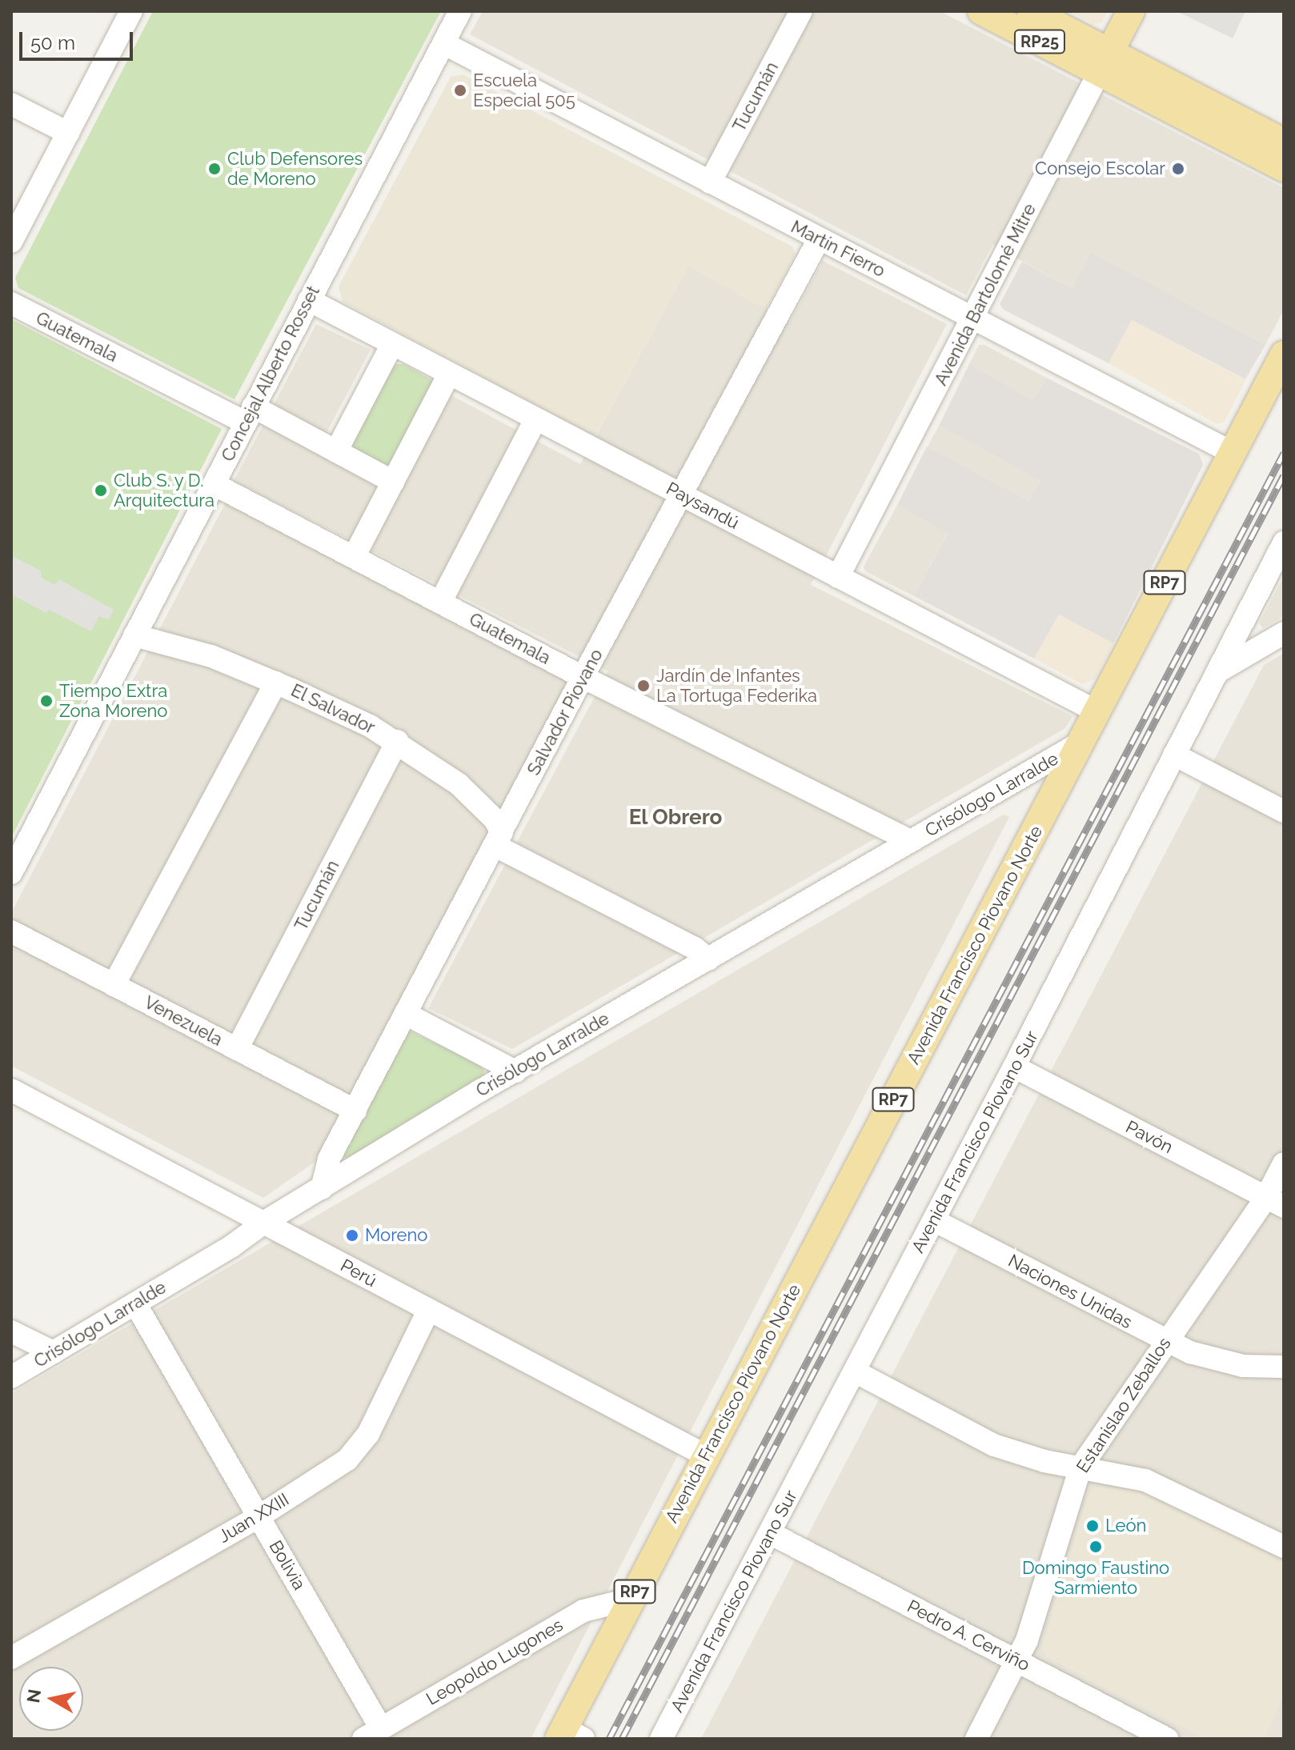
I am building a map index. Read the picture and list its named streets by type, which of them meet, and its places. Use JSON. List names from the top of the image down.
{
  "streets": {
    "main road": [
      "RP25",
      "Avenida Bartolomé Mitre",
      "RP7",
      "Avenida Francisco Piovano Norte"
    ],
    "street": [
      "Tucumán",
      "Martín Fierro",
      "Guatemala",
      "Concejal Alberto Rosset",
      "Paysandú",
      "El Salvador",
      "Salvador Piovano",
      "Crisólogo Larralde",
      "Venezuela",
      "Pavón",
      "Avenida Francisco Piovano Sur",
      "Perú",
      "Naciones Unidas",
      "Estanislao Zeballos",
      "Juan XXIII",
      "Bolivia",
      "Pedro A. Cerviño",
      "Leopoldo Lugones"
    ]
  },
  "crossings": [
    ["RP25", "Avenida Bartolomé Mitre"],
    ["Tucumán", "Martín Fierro"],
    ["Tucumán", "El Salvador"],
    ["Tucumán", "Venezuela"],
    ["Martín Fierro", "Avenida Bartolomé Mitre"],
    ["Martín Fierro", "Concejal Alberto Rosset"],
    ["Martín Fierro", "Salvador Piovano"],
    ["Martín Fierro", "Avenida Francisco Piovano Norte"],
    ["Avenida Bartolomé Mitre", "Paysandú"],
    ["Guatemala", "Concejal Alberto Rosset"],
    ["Guatemala", "Salvador Piovano"],
    ["Guatemala", "Crisólogo Larralde"],
    ["Concejal Alberto Rosset", "Paysandú"],
    ["Concejal Alberto Rosset", "El Salvador"],
    ["Paysandú", "Salvador Piovano"],
    ["Paysandú", "Avenida Francisco Piovano Norte"],
    ["El Salvador", "Salvador Piovano"],
    ["El Salvador", "Crisólogo Larralde"],
    ["Salvador Piovano", "Crisólogo Larralde"],
    ["Salvador Piovano", "Venezuela"],
    ["Crisólogo Larralde", "Avenida Francisco Piovano Norte"],
    ["Crisólogo Larralde", "Perú"],
    ["Crisólogo Larralde", "Bolivia"],
    ["Avenida Francisco Piovano Norte", "Perú"],
    ["Avenida Francisco Piovano Norte", "Leopoldo Lugones"],
    ["Pavón", "Avenida Francisco Piovano Sur"],
    ["Pavón", "Estanislao Zeballos"],
    ["Avenida Francisco Piovano Sur", "Naciones Unidas"],
    ["Avenida Francisco Piovano Sur", "Pedro A. Cerviño"],
    ["Perú", "Juan XXIII"],
    ["Naciones Unidas", "Estanislao Zeballos"],
    ["Estanislao Zeballos", "Pedro A. Cerviño"],
    ["Juan XXIII", "Bolivia"],
    ["Bolivia", "Leopoldo Lugones"]
  ],
  "districts": ["El Obrero"],
  "places": [
    "Escuela Especial 505",
    "Club Defensores de Moreno",
    "Consejo Escolar",
    "Club S. y D. Arquitectura",
    "Jardín de Infantes La Tortuga Federika",
    "Tiempo Extra Zona Moreno",
    "Moreno",
    "León",
    "Domingo Faustino Sarmiento"
  ],
  "scale_bar": "50 m",
  "north": "left"
}
